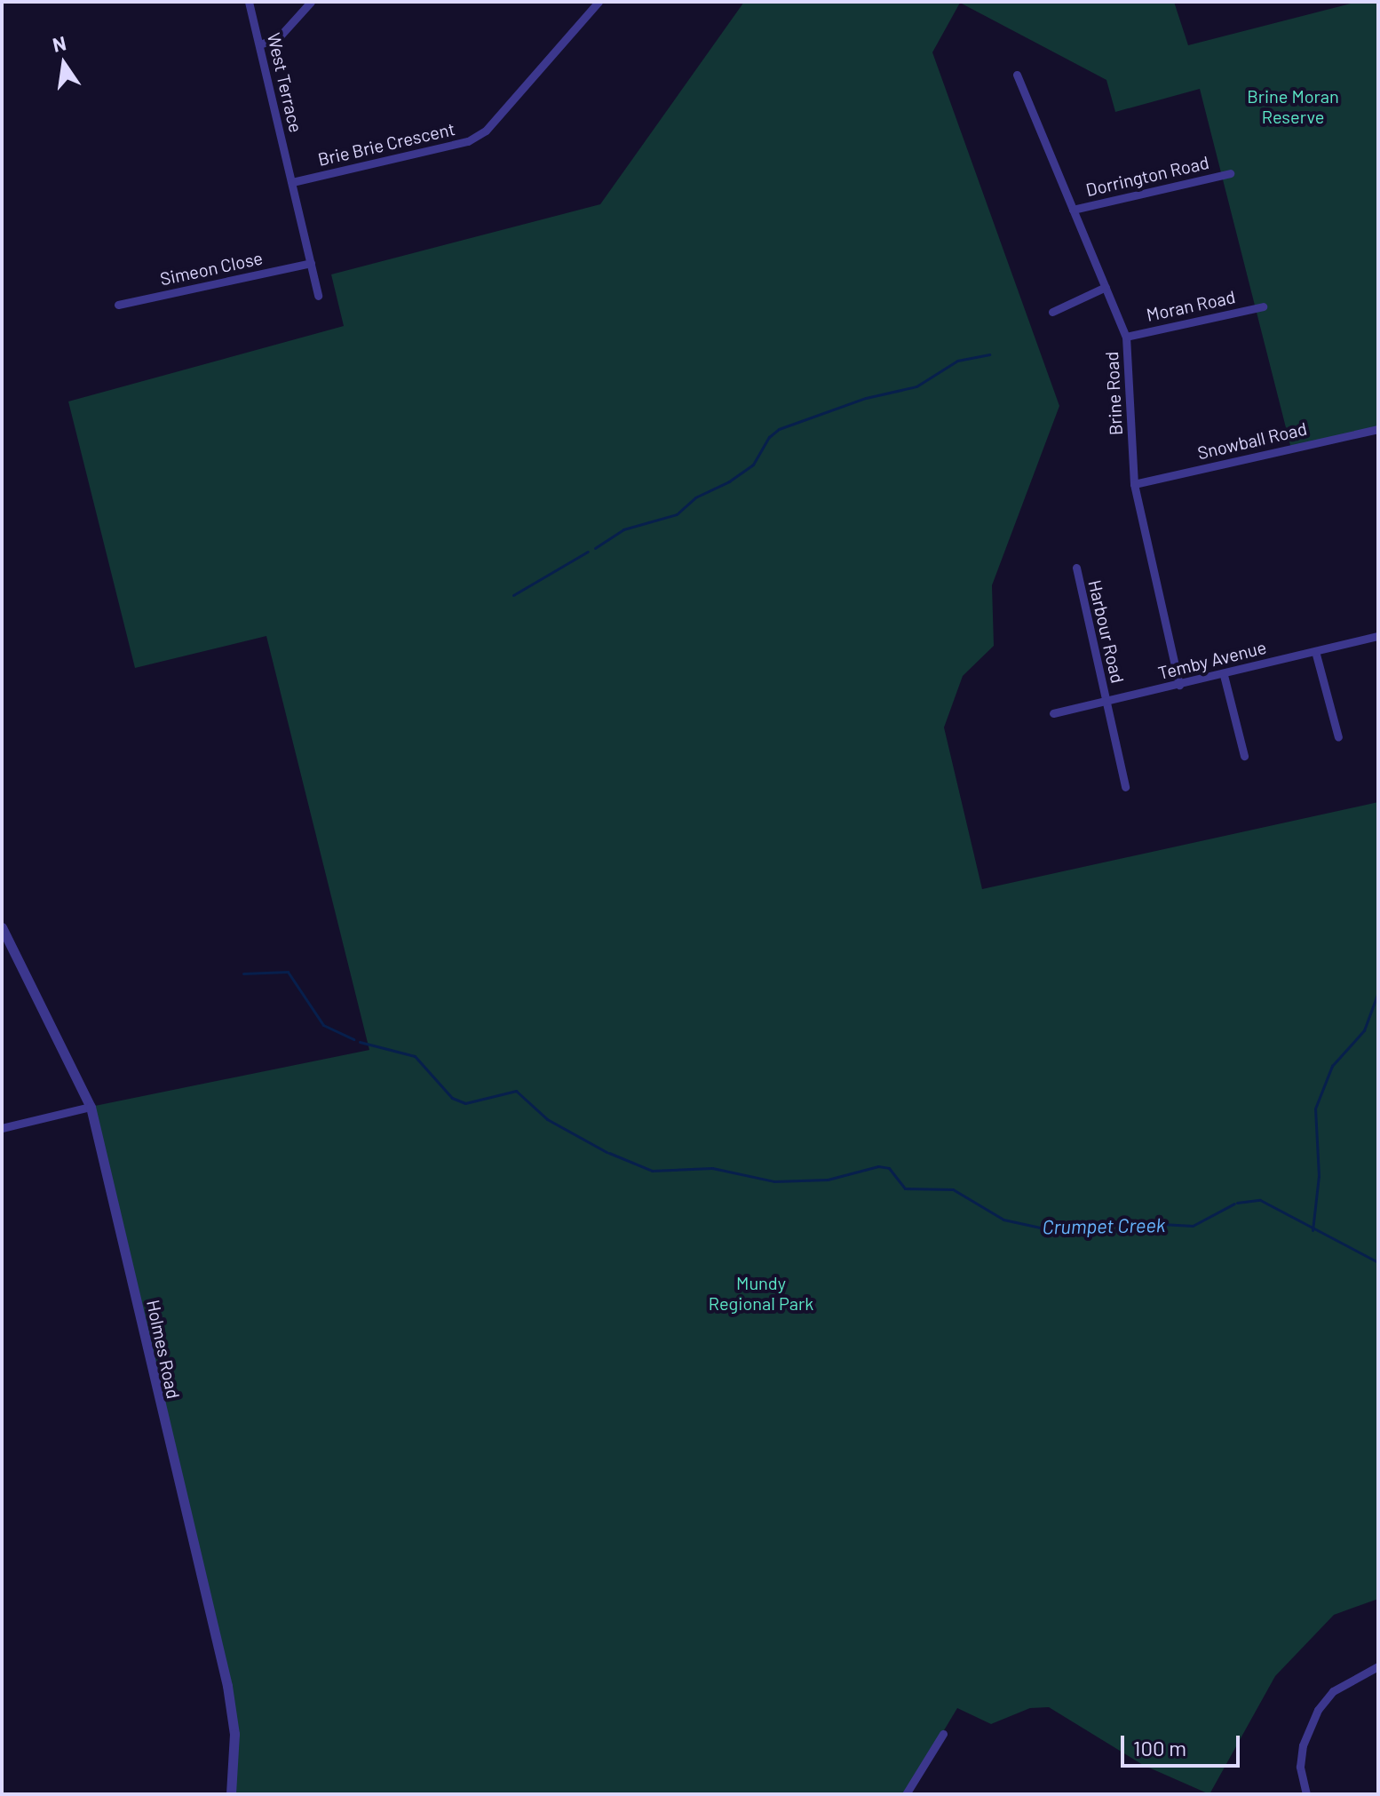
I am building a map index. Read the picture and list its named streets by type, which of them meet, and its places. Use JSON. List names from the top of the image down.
{
  "streets": {
    "street": [
      "West Terrace",
      "Brie Brie Crescent",
      "Dorrington Road",
      "Simeon Close",
      "Moran Road",
      "Brine Road",
      "Snowball Road",
      "Harbour Road",
      "Temby Avenue",
      "Holmes Road"
    ]
  },
  "crossings": [
    ["West Terrace", "Brie Brie Crescent"],
    ["West Terrace", "Simeon Close"],
    ["Dorrington Road", "Brine Road"],
    ["Moran Road", "Brine Road"],
    ["Brine Road", "Snowball Road"],
    ["Brine Road", "Temby Avenue"],
    ["Harbour Road", "Temby Avenue"]
  ],
  "water": ["Crumpet Creek"],
  "parks": ["Brine Moran Reserve", "Mundy Regional Park"],
  "scale_bar": "100 m",
  "north": "top"
}
